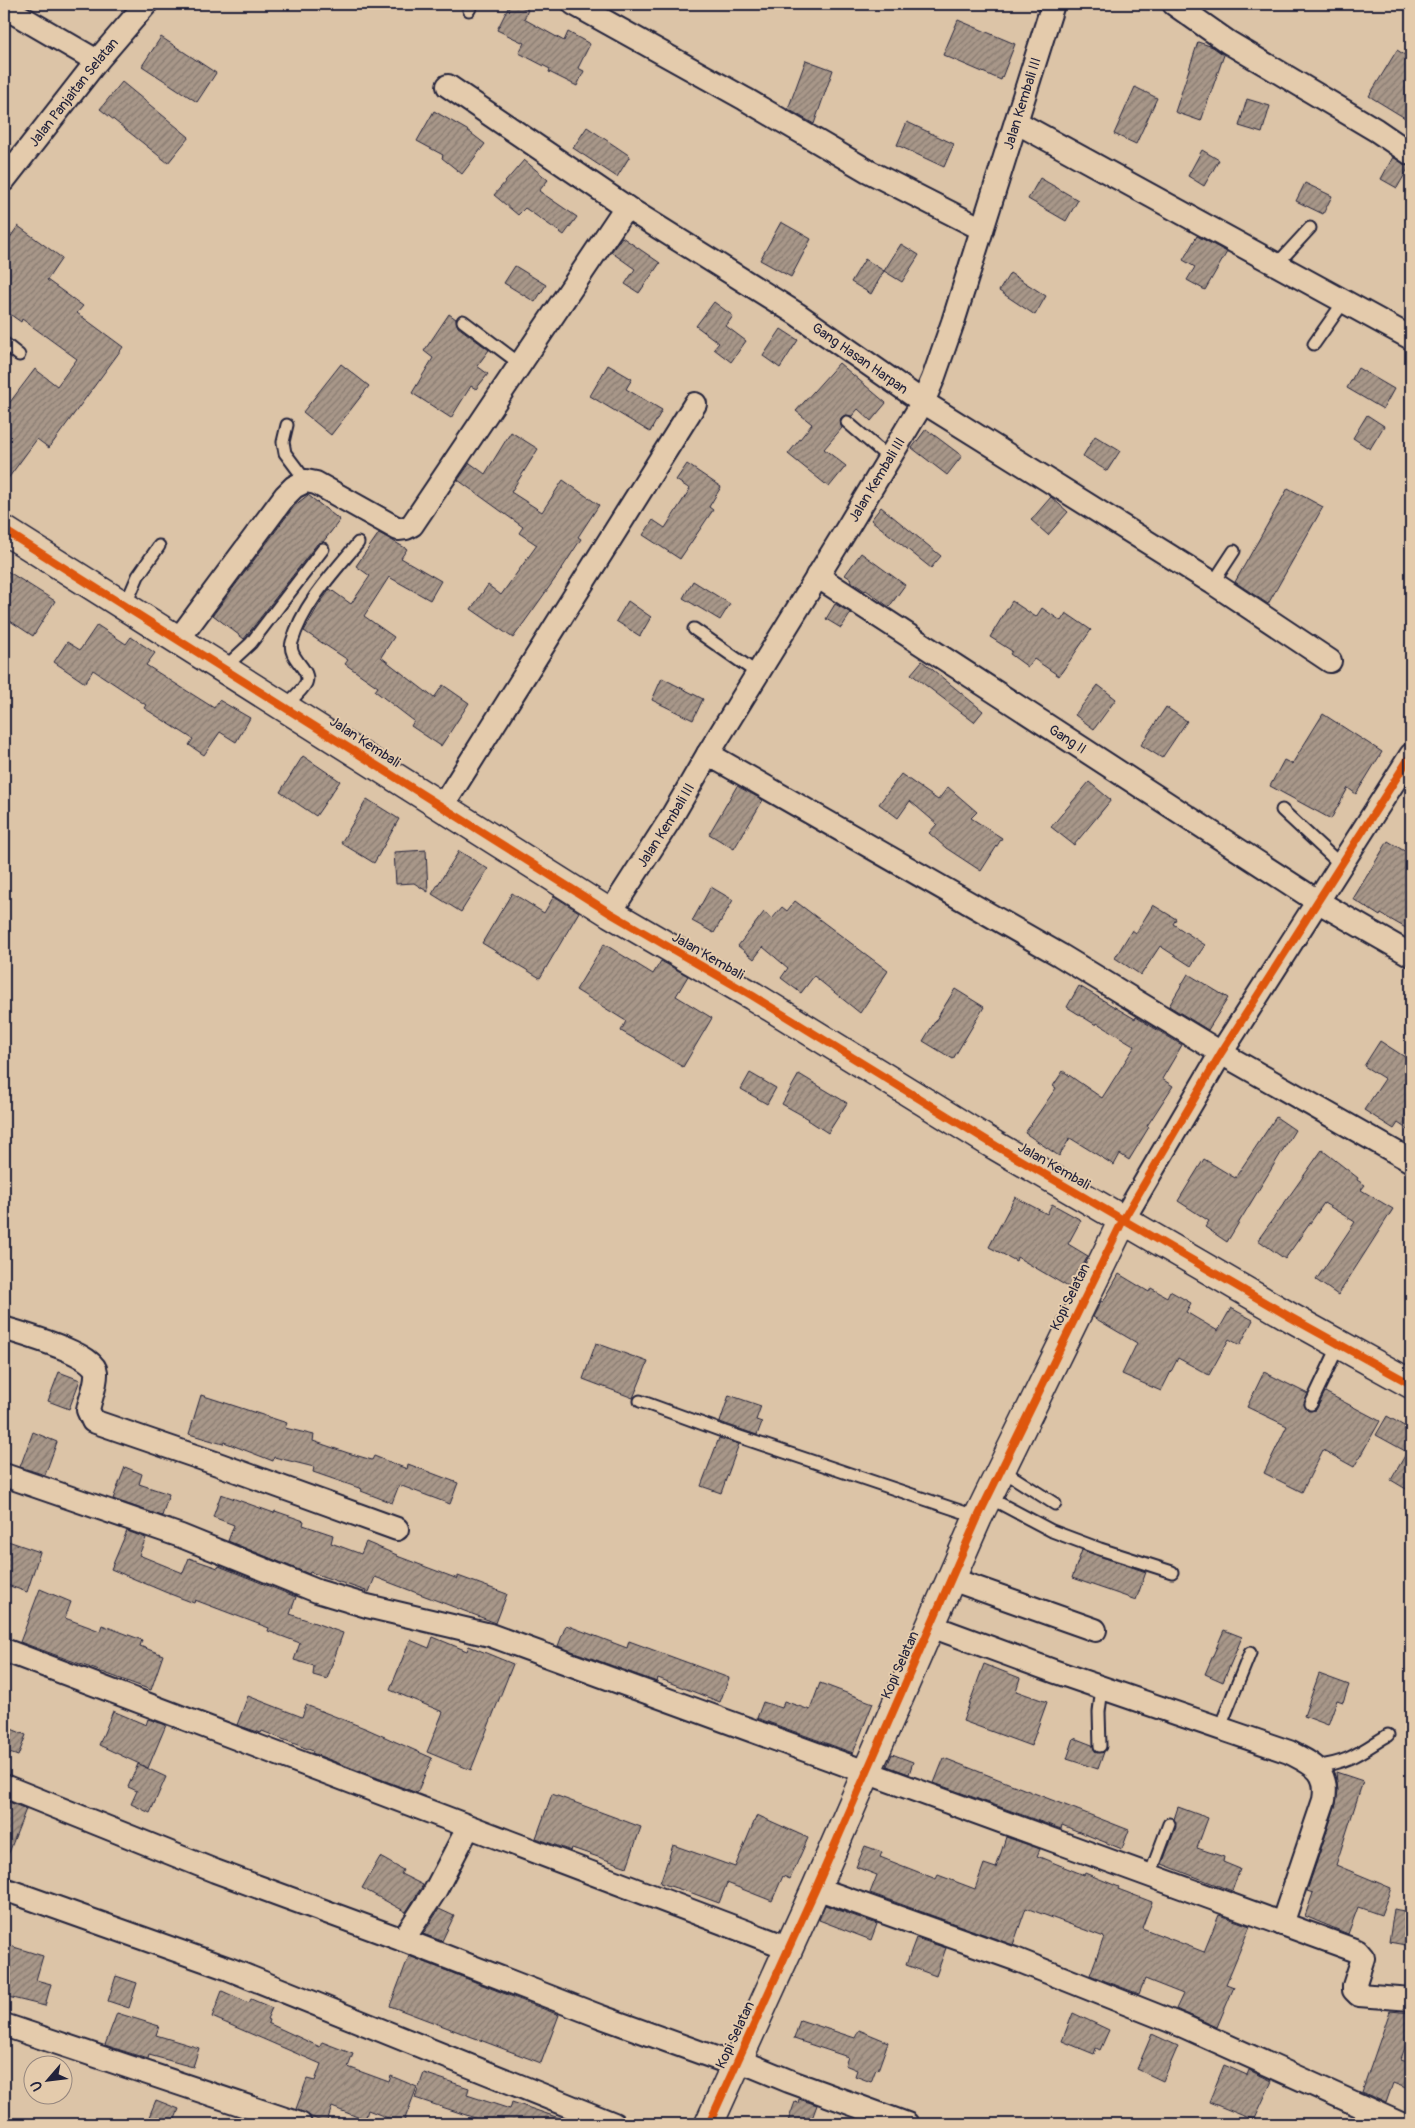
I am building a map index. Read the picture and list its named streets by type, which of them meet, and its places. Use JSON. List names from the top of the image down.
{
  "streets": {
    "street": [
      "Jalan Panjaitan Selatan",
      "Jalan Kembali III",
      "Gang Hasan Harpan",
      "Gang II",
      "Jalan Kembali",
      "Kopi Selatan"
    ]
  },
  "crossings": [
    ["Jalan Kembali III", "Gang Hasan Harpan"],
    ["Jalan Kembali III", "Gang II"],
    ["Jalan Kembali III", "Jalan Kembali"],
    ["Jalan Kembali", "Kopi Selatan"]
  ],
  "north": "bottom left"
}
